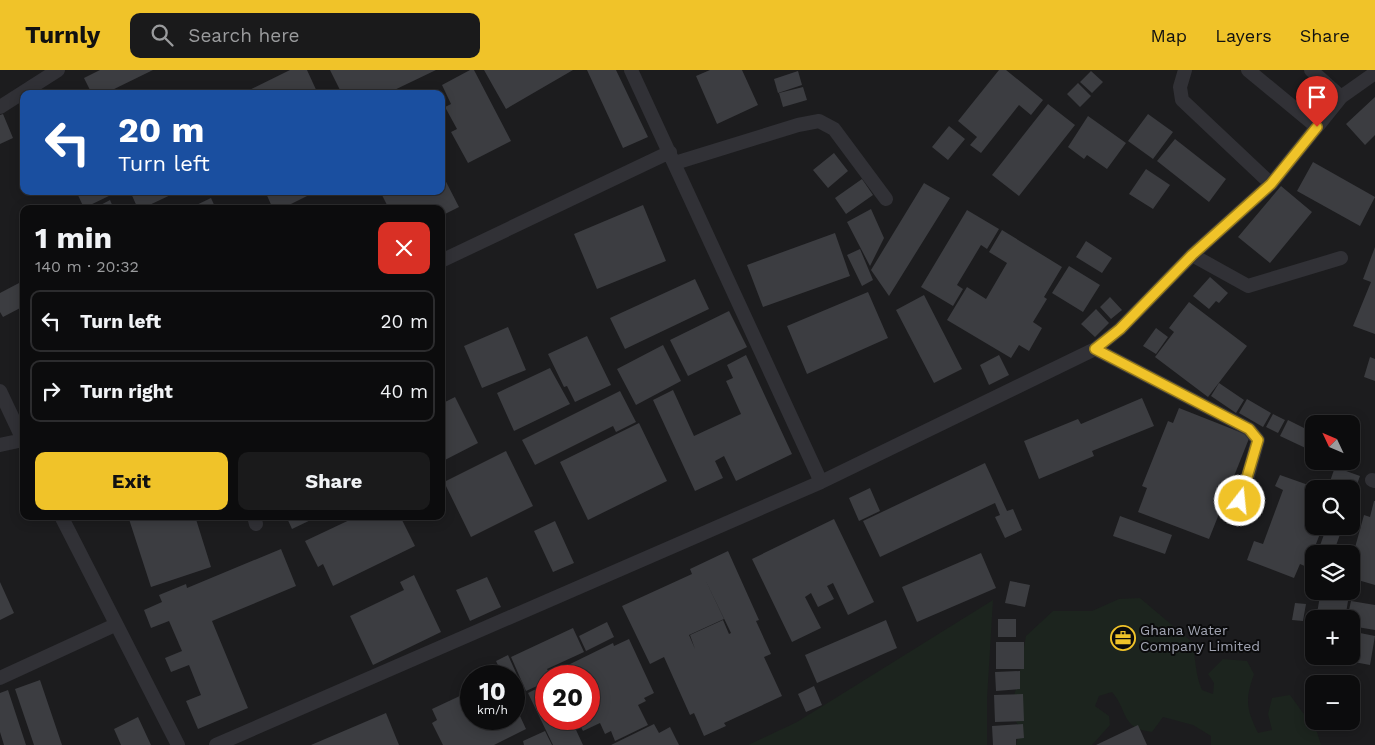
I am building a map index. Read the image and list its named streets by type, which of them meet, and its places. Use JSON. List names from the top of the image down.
{
  "places": {
    "office": ["Ghana Water Company Limited"]
  },
  "north": "top left",
  "page": {
    "header": "Turnly",
    "search": "Search here",
    "nav": ["Map", "Layers", "Share"],
    "turn": ["20 m", "Turn left"],
    "heading": ["1 min", "140 m · 20:32"],
    "list": [
      {
        "name": "Turn left",
        "value": "20 m"
      },
      {
        "name": "Turn right",
        "value": "40 m"
      }
    ],
    "map_buttons": ["+", "−"],
    "buttons": ["Exit", "Share"],
    "speed": "10 km/h",
    "limit": "20"
  }
}
